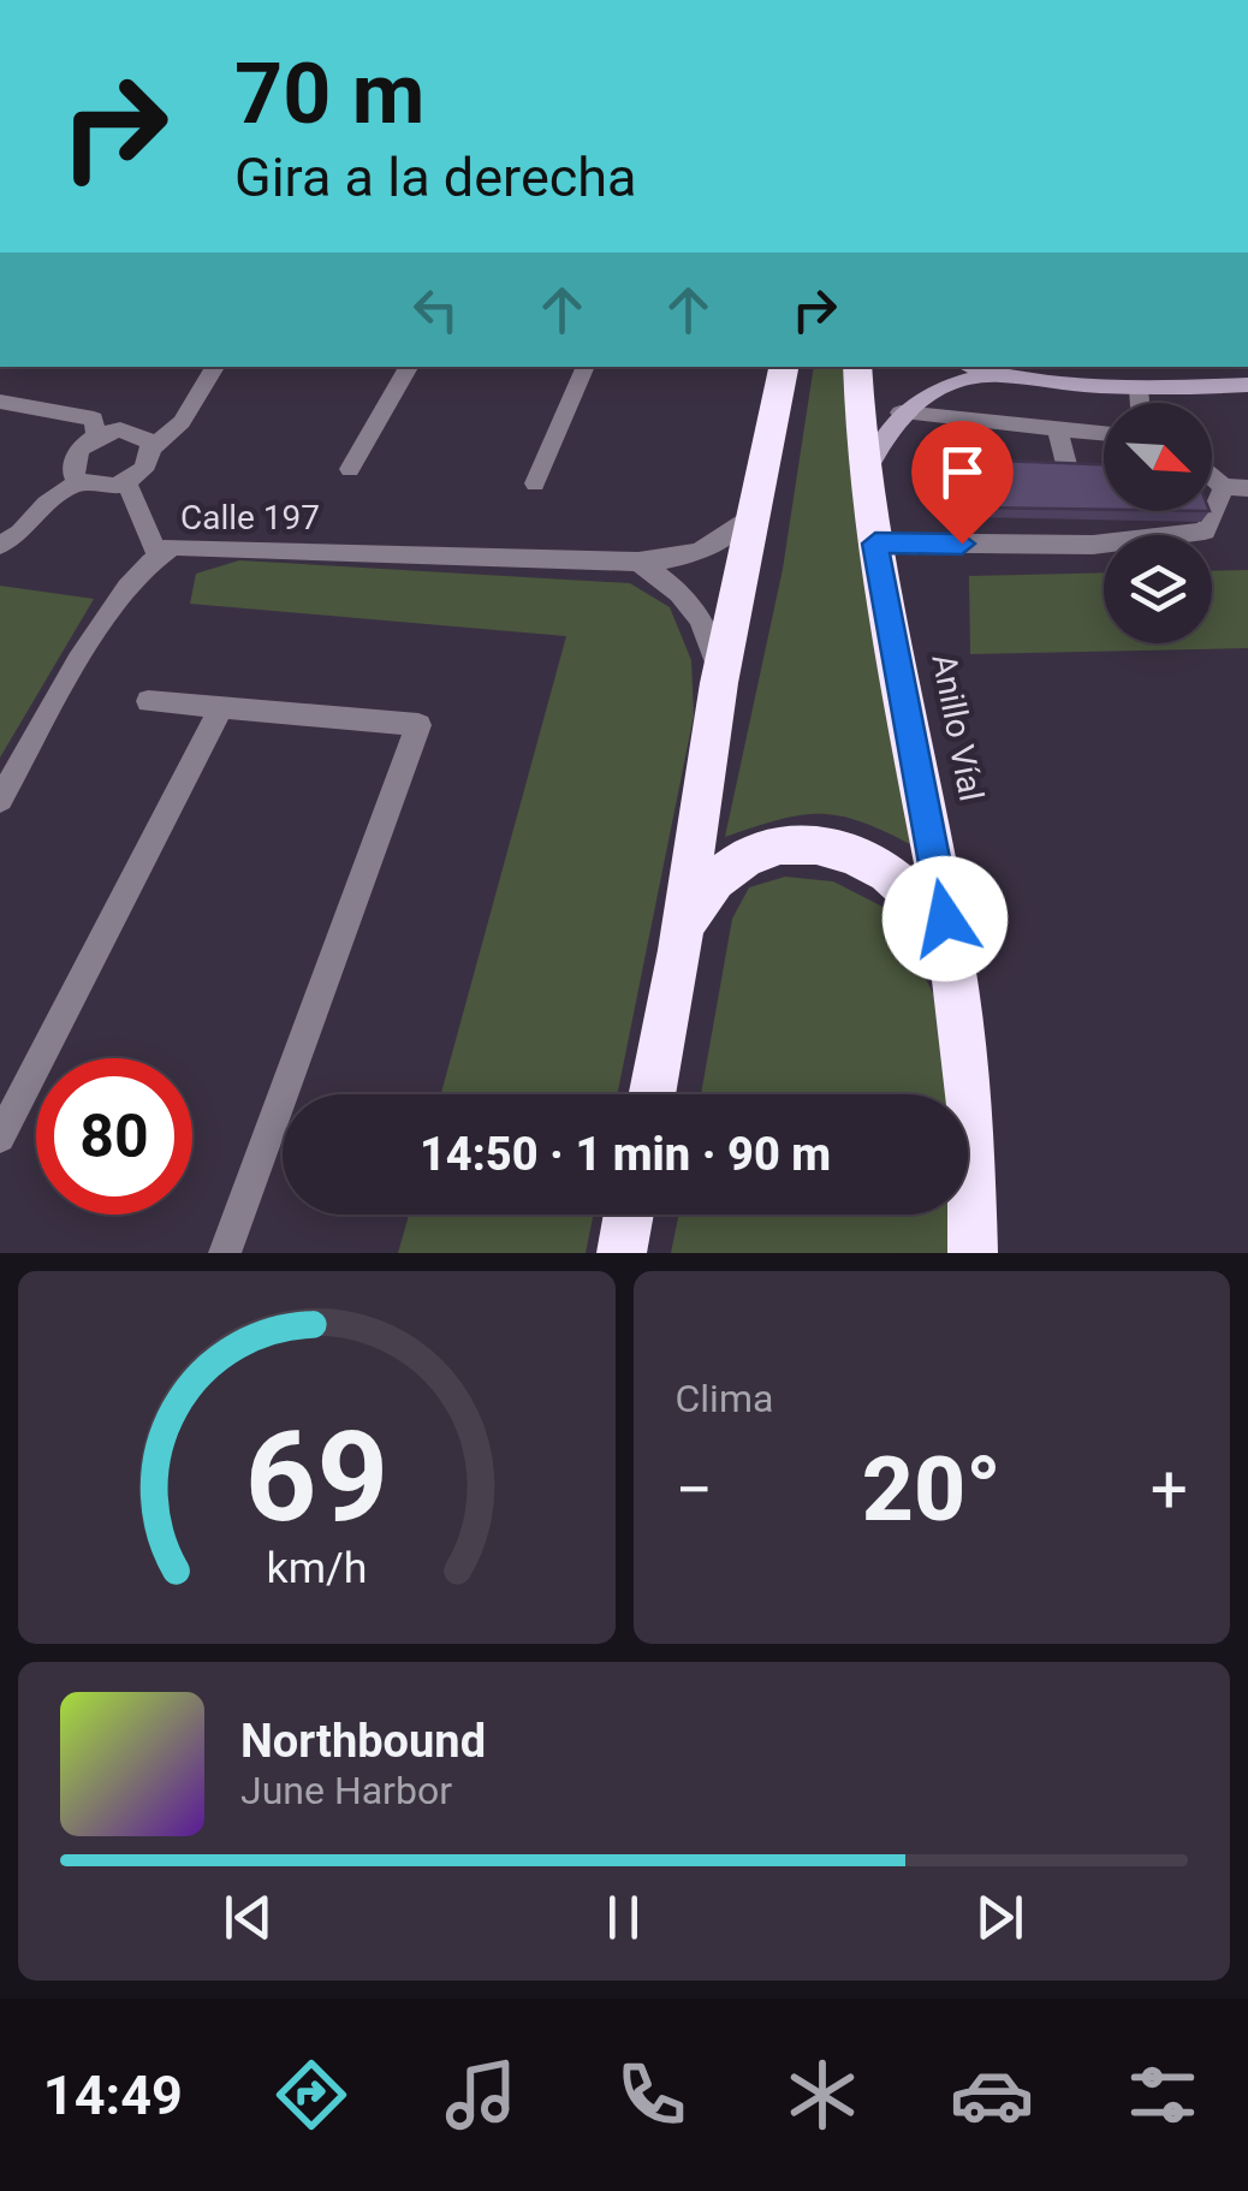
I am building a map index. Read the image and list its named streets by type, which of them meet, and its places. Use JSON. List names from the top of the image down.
{
  "streets": {
    "highway": ["Anillo Víal"],
    "street": ["Calle 197"]
  },
  "north": "bottom right",
  "page": {
    "turn": ["70 m", "Gira a la derecha"],
    "limit": "80",
    "trip": "14:50 · 1 min · 90 m",
    "tile": "Clima",
    "heat": ["−", "20°", "+"],
    "song": ["Northbound", "June Harbor"],
    "tabs": "14:49",
    "gauge": ["69", "km/h"]
  }
}
